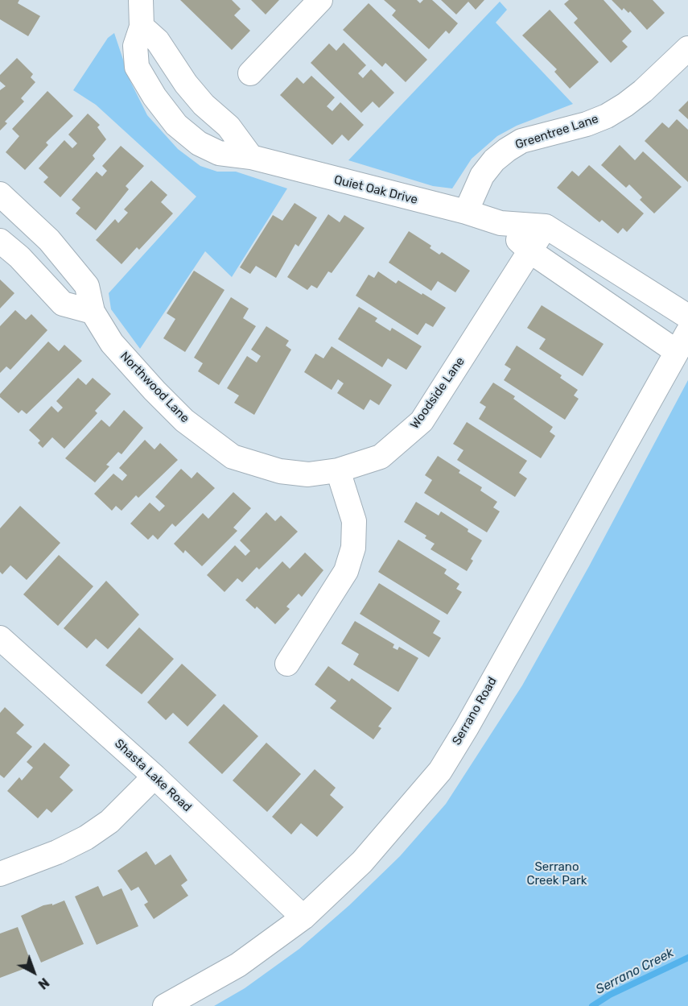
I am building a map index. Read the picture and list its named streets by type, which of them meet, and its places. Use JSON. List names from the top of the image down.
{
  "streets": {
    "street": [
      "Greentree Lane",
      "Quiet Oak Drive",
      "Northwood Lane",
      "Woodside Lane",
      "Serrano Road",
      "Shasta Lake Road"
    ]
  },
  "crossings": [
    ["Greentree Lane", "Quiet Oak Drive"],
    ["Quiet Oak Drive", "Woodside Lane"],
    ["Quiet Oak Drive", "Serrano Road"],
    ["Northwood Lane", "Woodside Lane"],
    ["Serrano Road", "Shasta Lake Road"]
  ],
  "water": ["Serrano Creek"],
  "parks": ["Serrano Creek Park"],
  "north": "bottom right"
}
